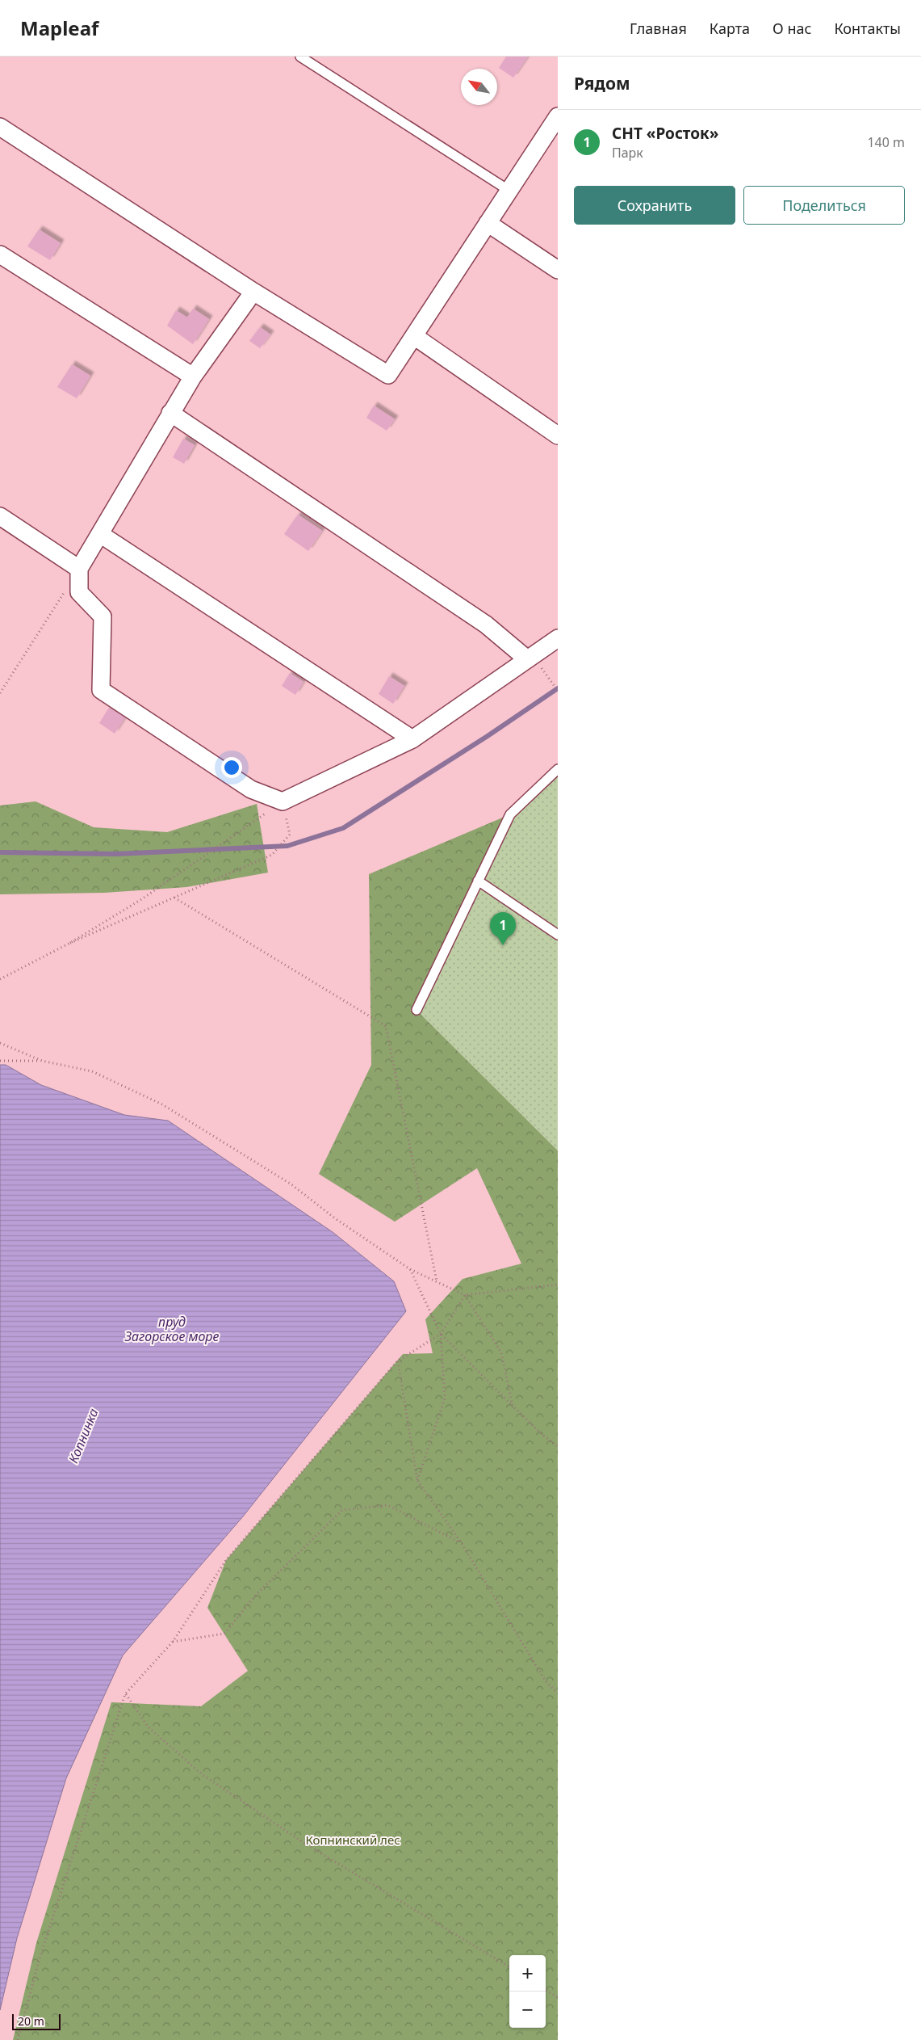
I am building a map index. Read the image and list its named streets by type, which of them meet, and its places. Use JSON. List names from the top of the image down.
{
  "water": ["пруд Загорское море", "Копнинка"],
  "parks": ["Копнинский лес"],
  "scale_bar": "20 m",
  "north": "top left",
  "page": {
    "header": "Mapleaf",
    "nav": [
      "Главная",
      "Карта",
      "О нас",
      "Контакты"
    ],
    "heading": "Рядом",
    "list": [
      {
        "mark": "1",
        "name": "СНТ «Росток»",
        "note": "Парк",
        "value": "140 m"
      }
    ],
    "buttons": ["Сохранить", "Поделиться"],
    "pins": "1",
    "map_buttons": ["+", "−"],
    "scale": "20 m"
  }
}
